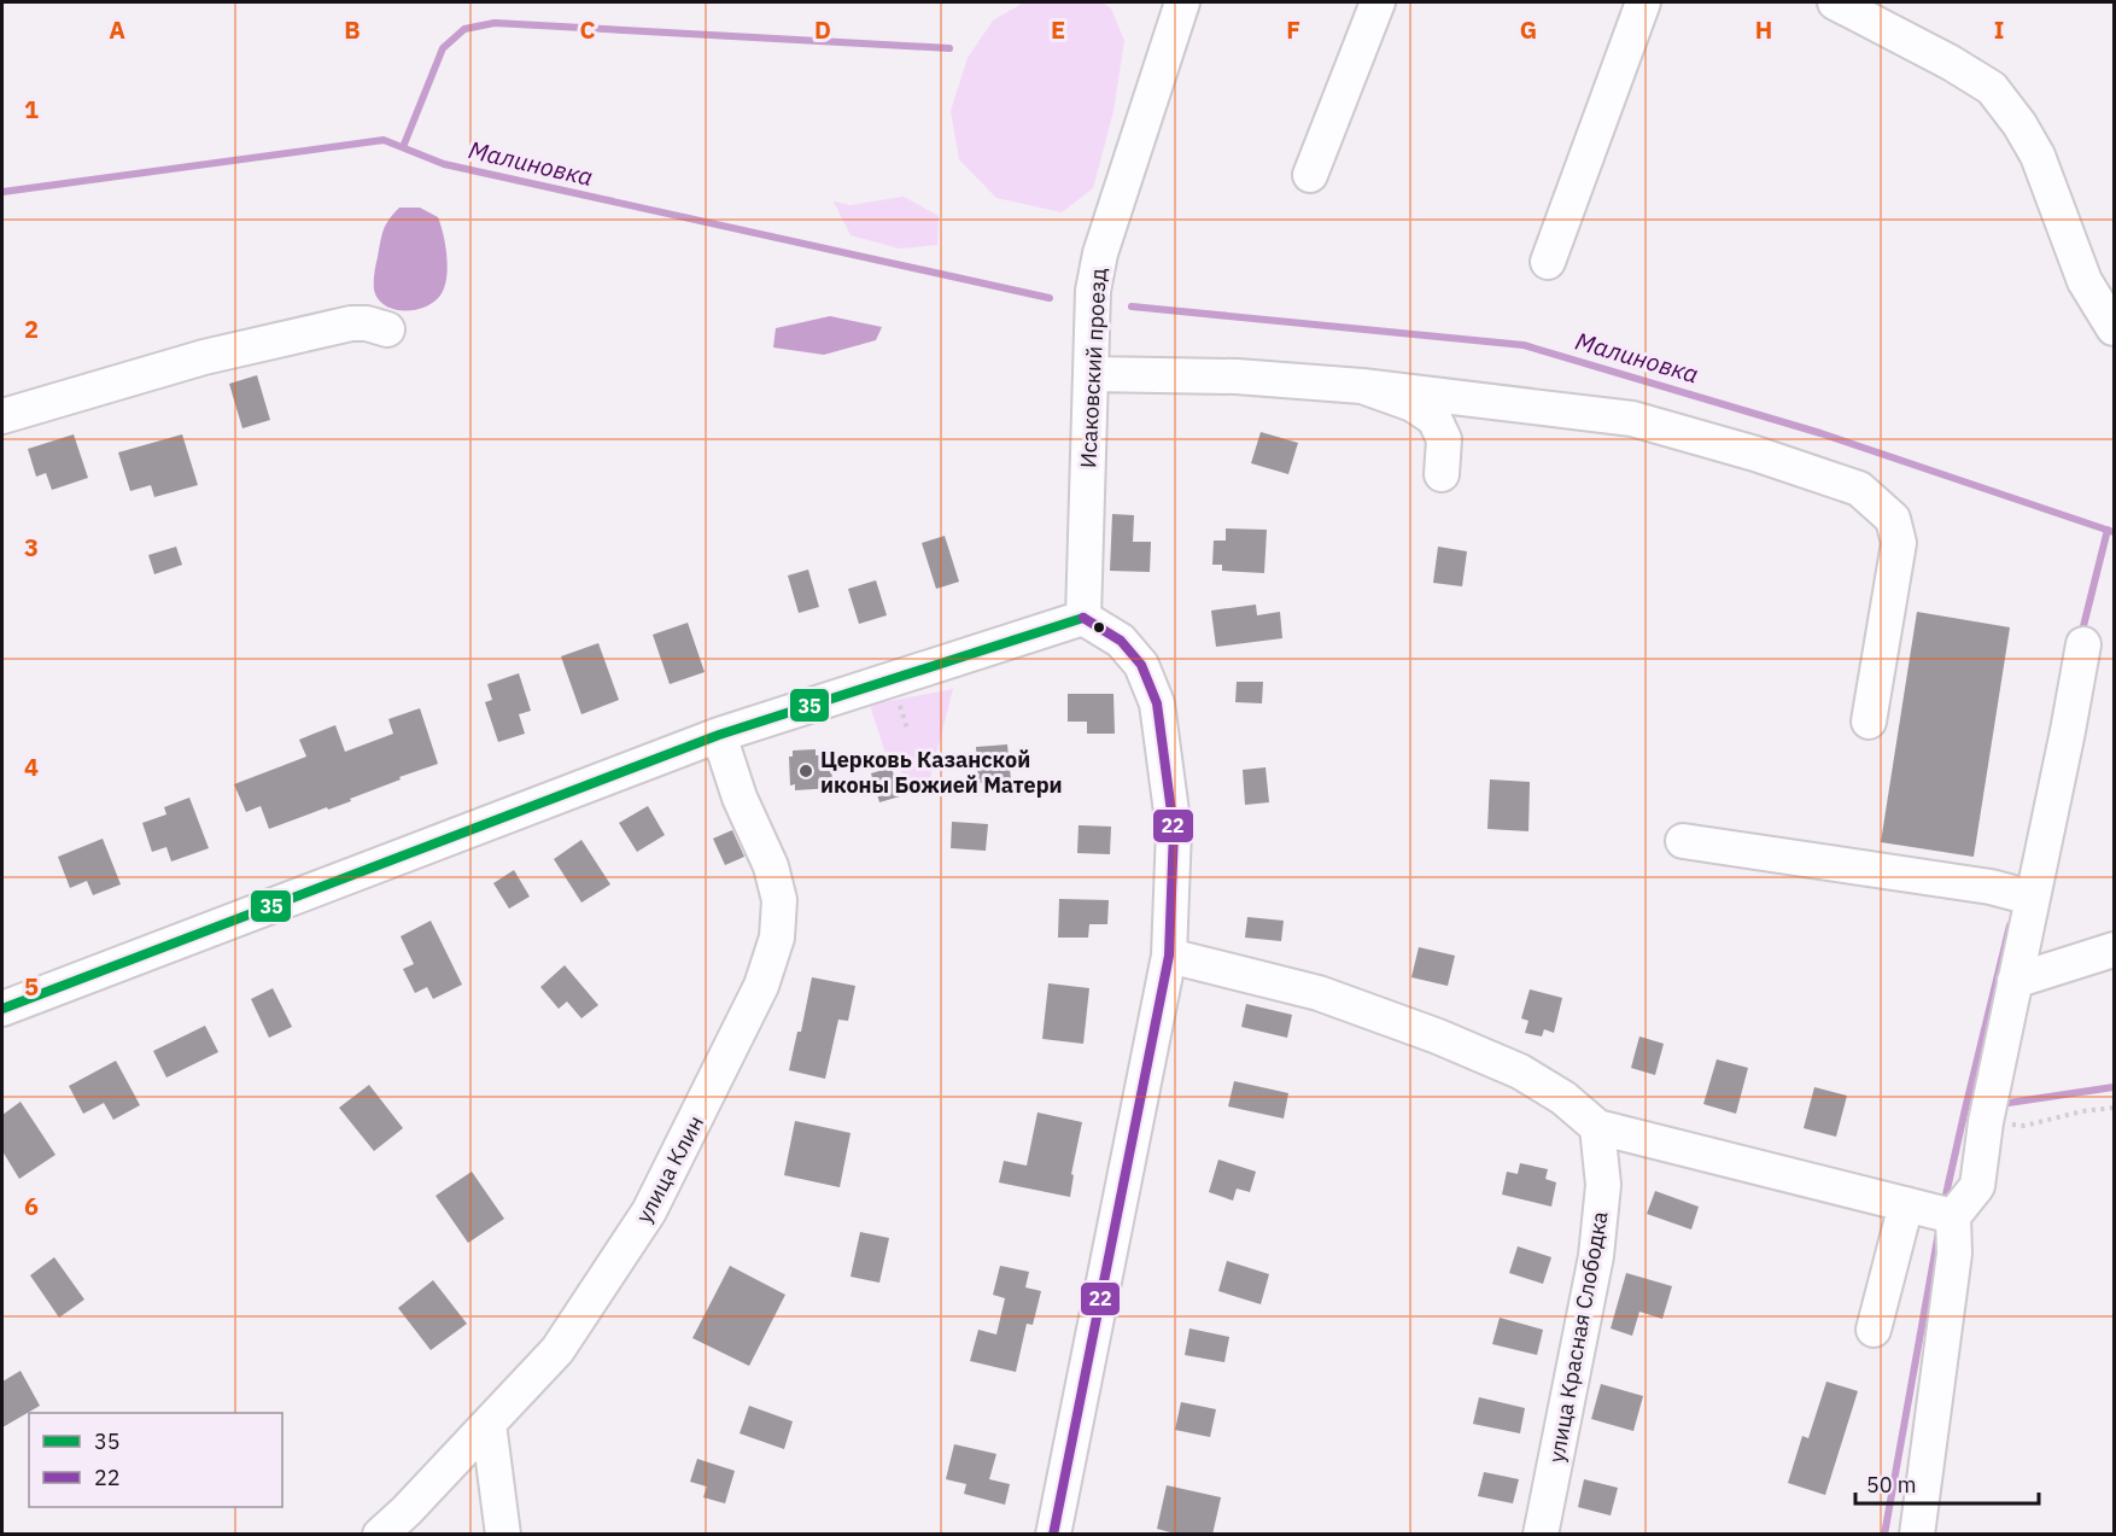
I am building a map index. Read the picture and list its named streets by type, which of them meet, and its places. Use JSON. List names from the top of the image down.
{
  "streets": {
    "street": ["Исаковский проезд", "улица Клин", "улица Красная Слободка"]
  },
  "water": ["Малиновка"],
  "places": ["Церковь Казанской иконы Божией Матери"],
  "lines": ["transit line 35", "transit line 22"],
  "legend": ["35", "22"],
  "scale_bar": "50 m",
  "grid": {
    "columns": [
      "A",
      "B",
      "C",
      "D",
      "E",
      "F",
      "G",
      "H",
      "I"
    ],
    "rows": [
      "1",
      "2",
      "3",
      "4",
      "5",
      "6"
    ]
  }
}
